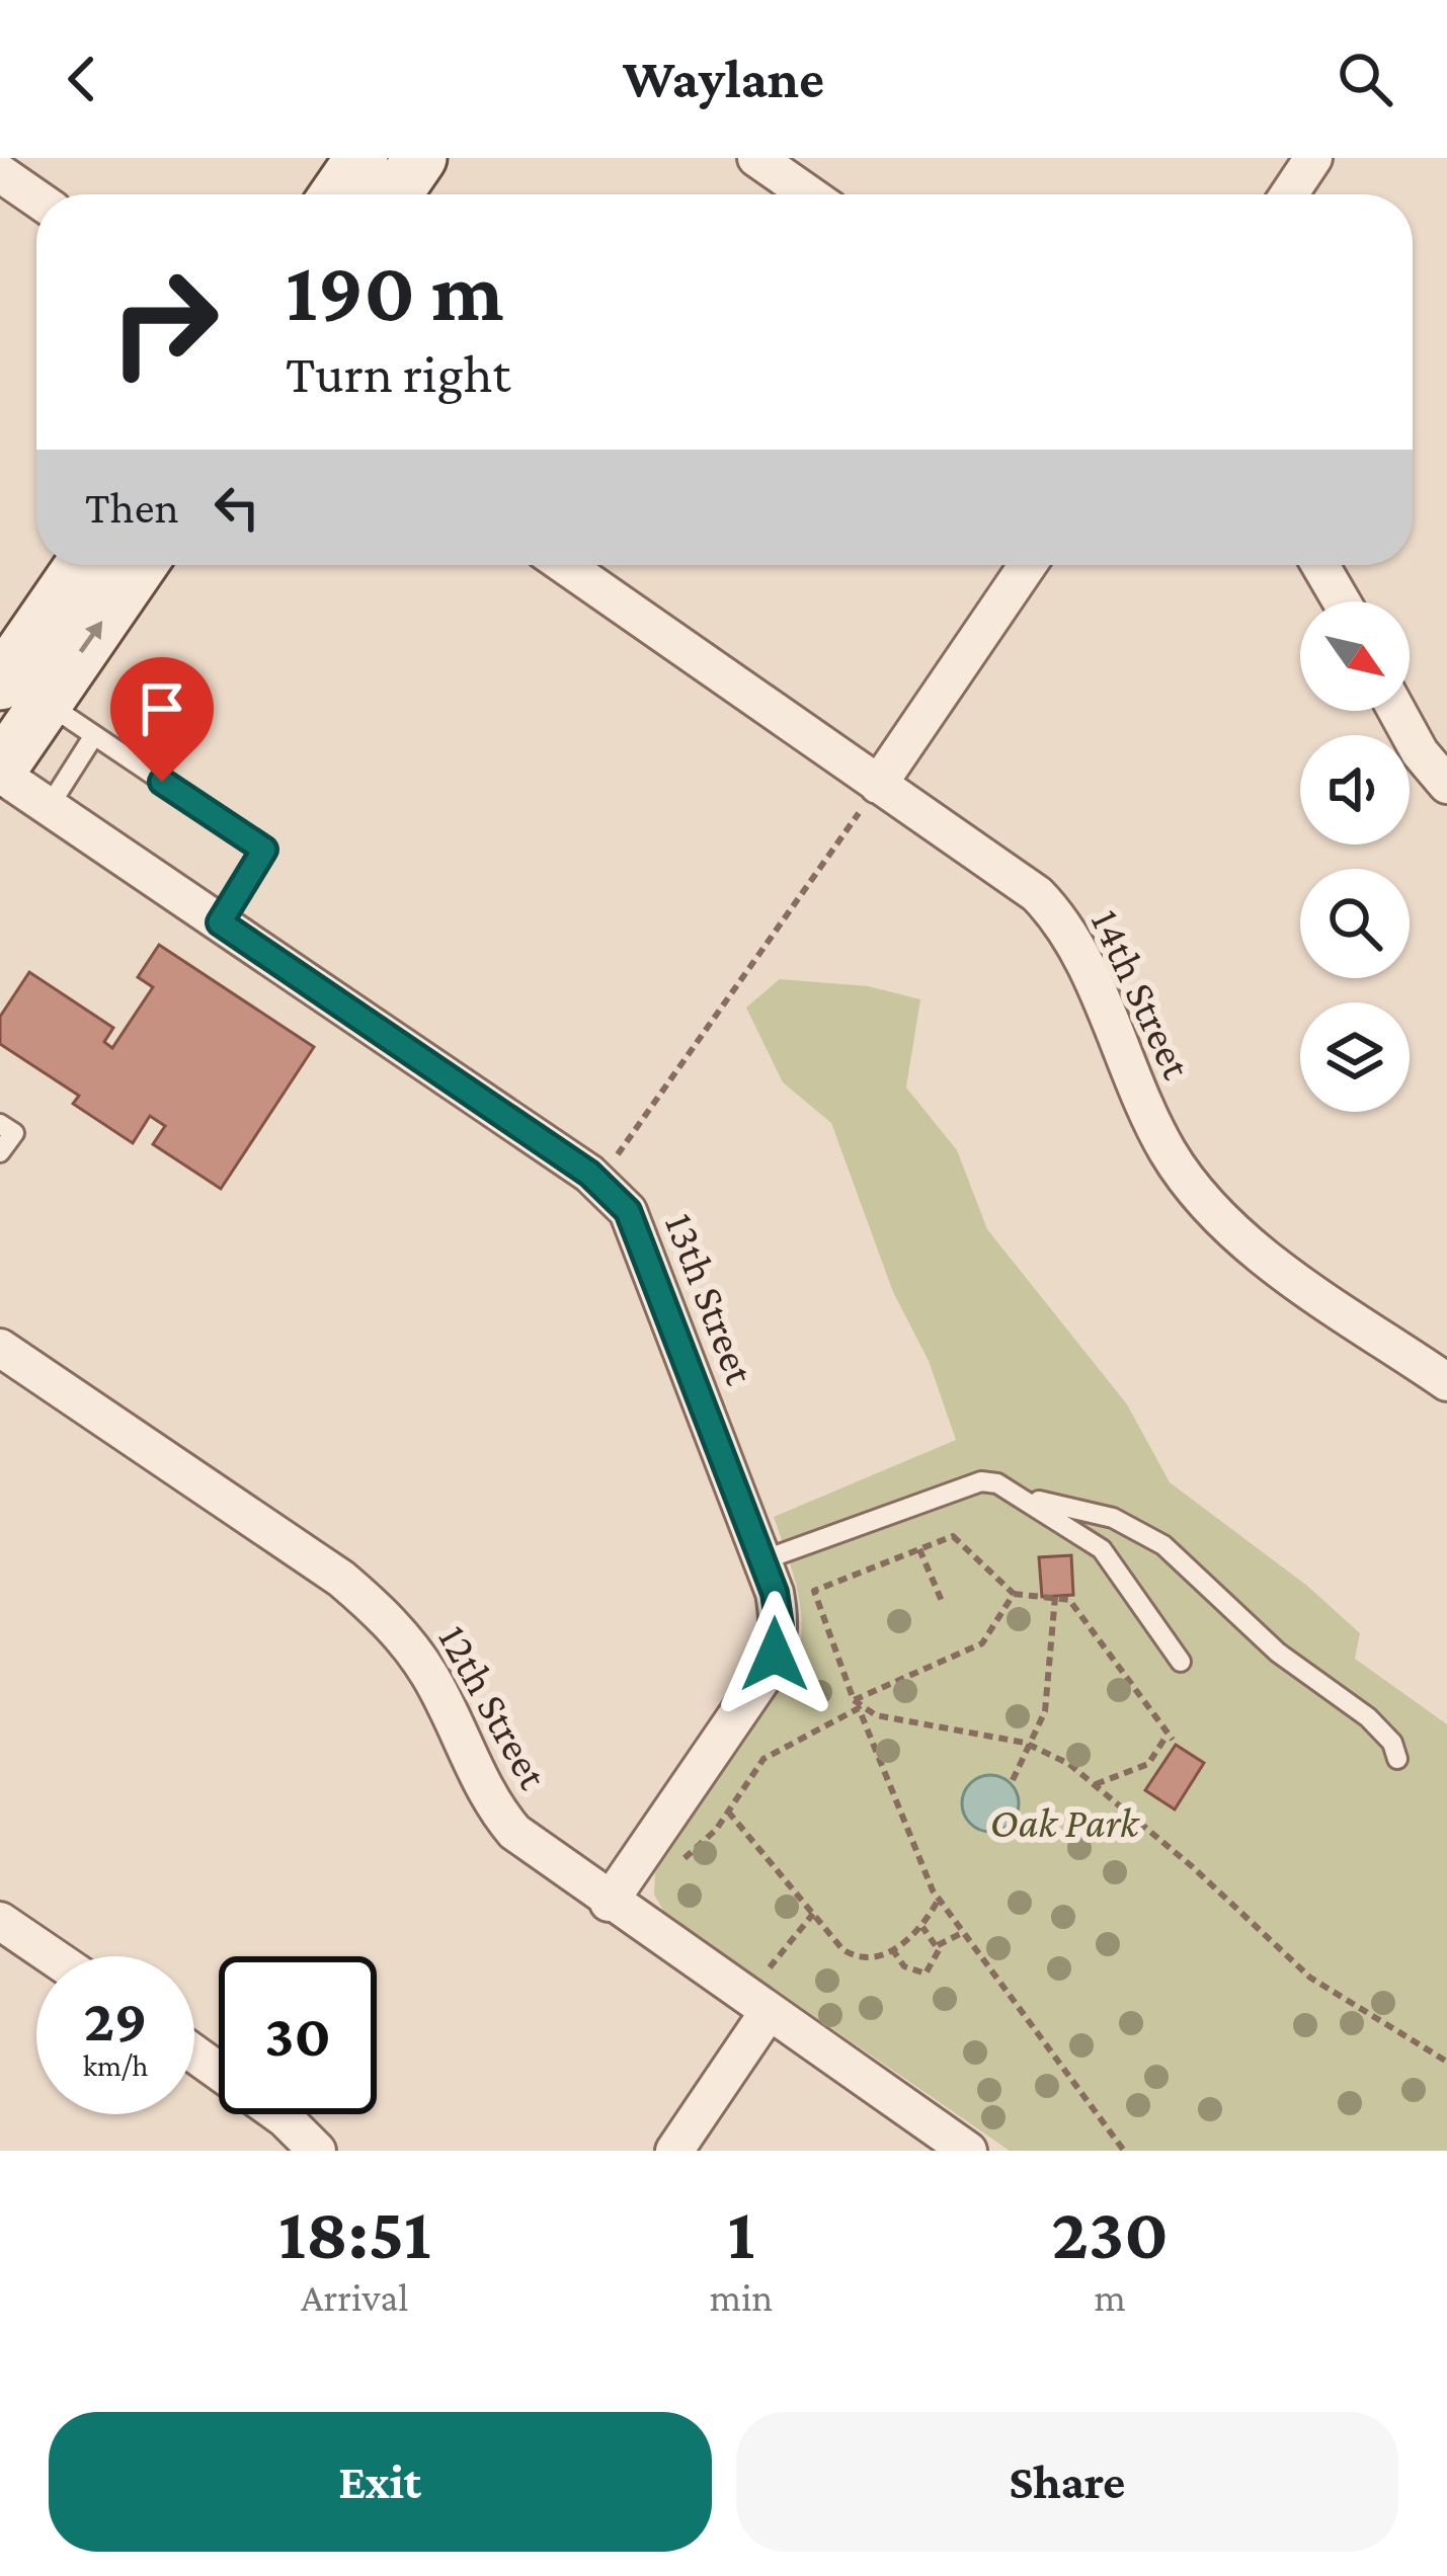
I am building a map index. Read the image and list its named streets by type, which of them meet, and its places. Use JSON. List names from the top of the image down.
{
  "streets": {
    "street": ["14th Street", "13th Street", "12th Street"]
  },
  "crossings": [
    ["13th Street", "12th Street"]
  ],
  "parks": ["Oak Park"],
  "north": "bottom right",
  "page": {
    "header": "Waylane",
    "turn": ["190 m", "Turn right"],
    "then": "Then",
    "speed": "29 km/h",
    "limit": "30",
    "eta": [
      "18:51",
      "Arrival",
      "1",
      "min",
      "230",
      "m"
    ],
    "buttons": ["Exit", "Share"]
  }
}
